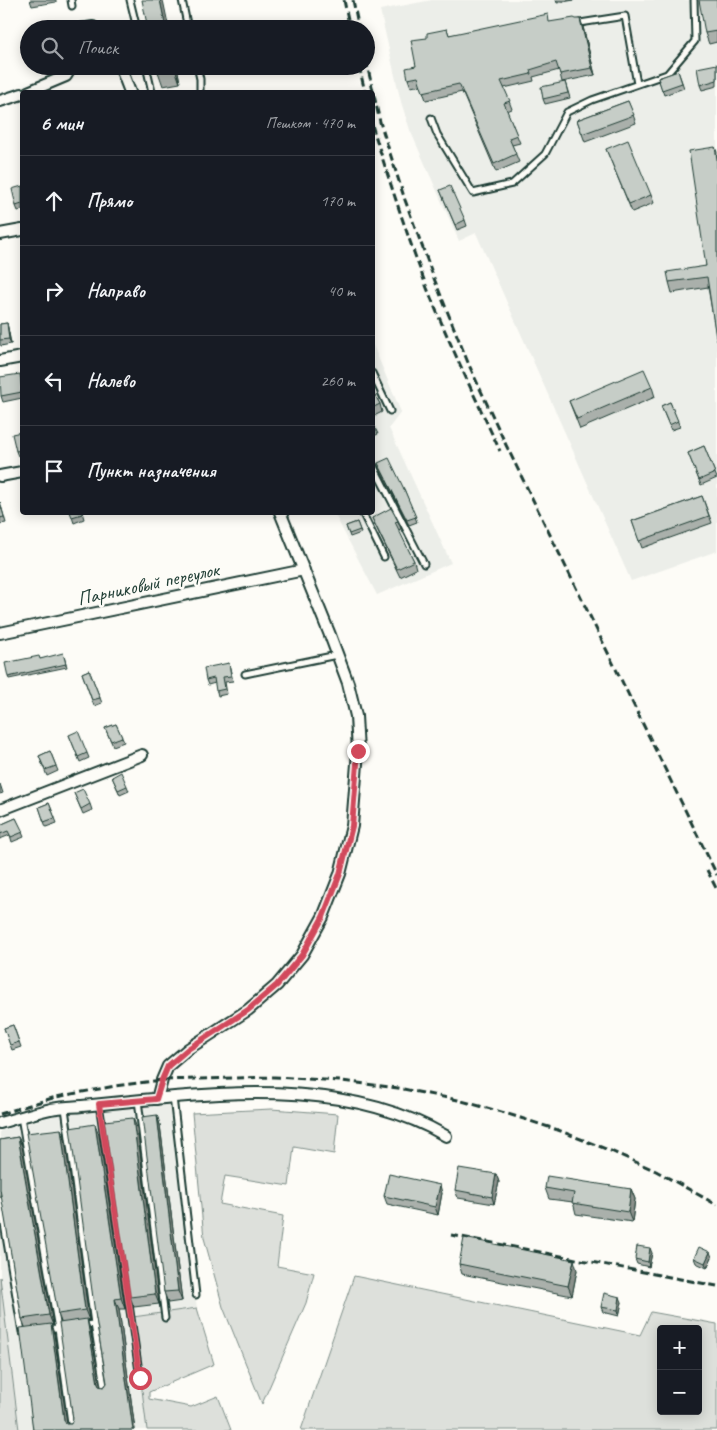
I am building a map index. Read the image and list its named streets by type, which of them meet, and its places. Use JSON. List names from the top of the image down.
{
  "streets": {
    "street": ["Парниковый переулок"]
  },
  "page": {
    "search": "Поиск",
    "heading": ["6 мин", "Пешком · 470 m"],
    "list": [
      ["Прямо", "170 m"],
      ["Направо", "40 m"],
      ["Налево", "260 m"],
      "Пункт назначения"
    ],
    "map_buttons": ["+", "−"]
  }
}
